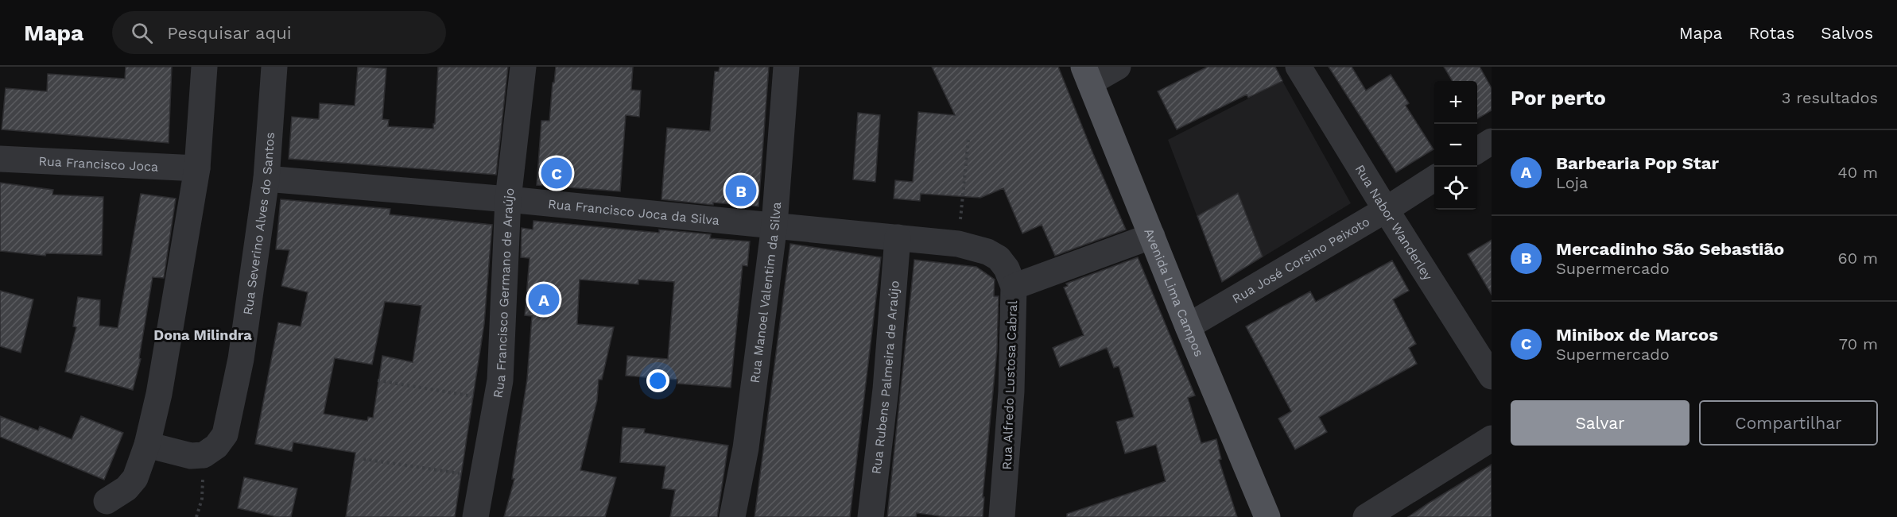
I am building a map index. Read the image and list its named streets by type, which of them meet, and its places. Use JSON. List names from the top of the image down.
{
  "streets": {
    "main road": ["Avenida Lima Campos"],
    "street": [
      "Rua Francisco Joca",
      "Rua Francisco Joca da Silva",
      "Rua Nabor Wanderley",
      "Rua Severino Alves do Santos",
      "Rua José Corsino Peixoto",
      "Rua Francisco Germano de Araújo",
      "Rua Manoel Valentim da Silva",
      "Rua Rubens Palmeira de Araújo",
      "Rua Alfredo Lustosa Cabral"
    ]
  },
  "crossings": [
    ["Rua Francisco Joca da Silva", "Rua Severino Alves do Santos"],
    ["Rua Francisco Joca da Silva", "Rua Francisco Germano de Araújo"],
    ["Rua Francisco Joca da Silva", "Rua Manoel Valentim da Silva"],
    ["Rua Francisco Joca da Silva", "Rua Rubens Palmeira de Araújo"],
    ["Rua Francisco Joca da Silva", "Rua Alfredo Lustosa Cabral"],
    ["Rua Nabor Wanderley", "Rua José Corsino Peixoto"],
    ["Rua José Corsino Peixoto", "Avenida Lima Campos"]
  ],
  "districts": ["Dona Milindra"],
  "page": {
    "header": "Mapa",
    "search": "Pesquisar aqui",
    "nav": ["Mapa", "Rotas", "Salvos"],
    "heading": ["Por perto", "3 resultados"],
    "map_buttons": ["+", "−"],
    "list": [
      {
        "mark": "A",
        "name": "Barbearia Pop Star",
        "note": "Loja",
        "value": "40 m"
      },
      {
        "mark": "B",
        "name": "Mercadinho São Sebastião",
        "note": "Supermercado",
        "value": "60 m"
      },
      {
        "mark": "C",
        "name": "Minibox de Marcos",
        "note": "Supermercado",
        "value": "70 m"
      }
    ],
    "pins": ["C", "B", "A"],
    "buttons": ["Salvar", "Compartilhar"]
  }
}
